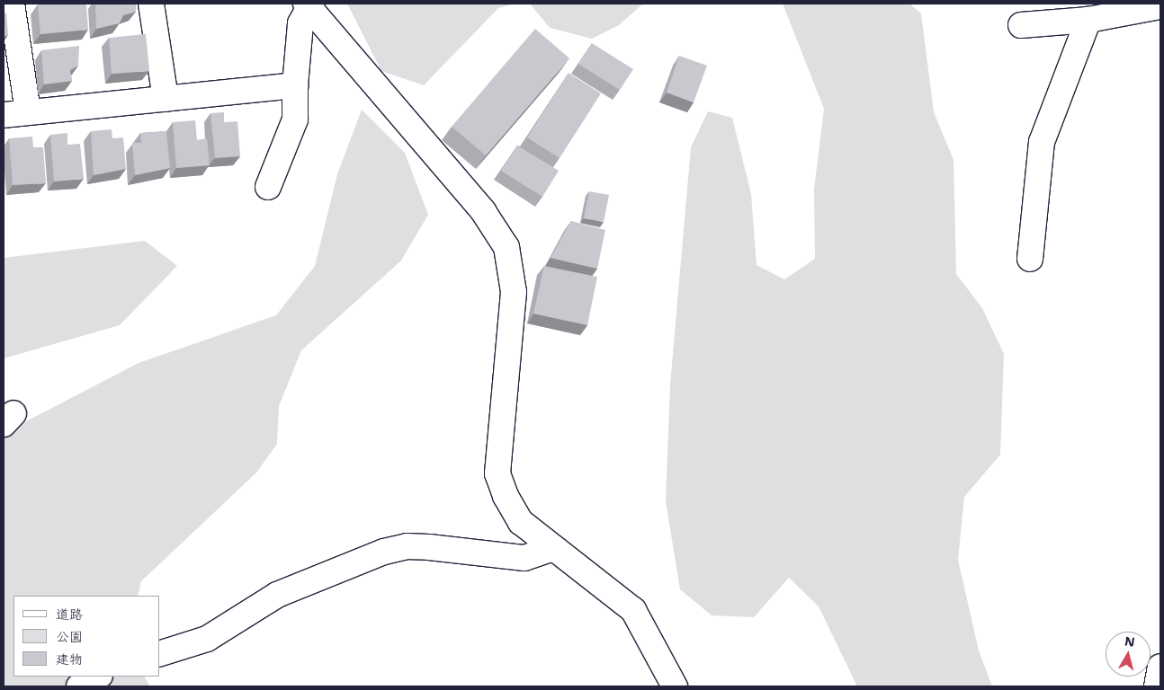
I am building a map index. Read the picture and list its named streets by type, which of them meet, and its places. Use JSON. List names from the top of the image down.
{
  "legend": ["道路", "公園", "建物"],
  "north": "top"
}
